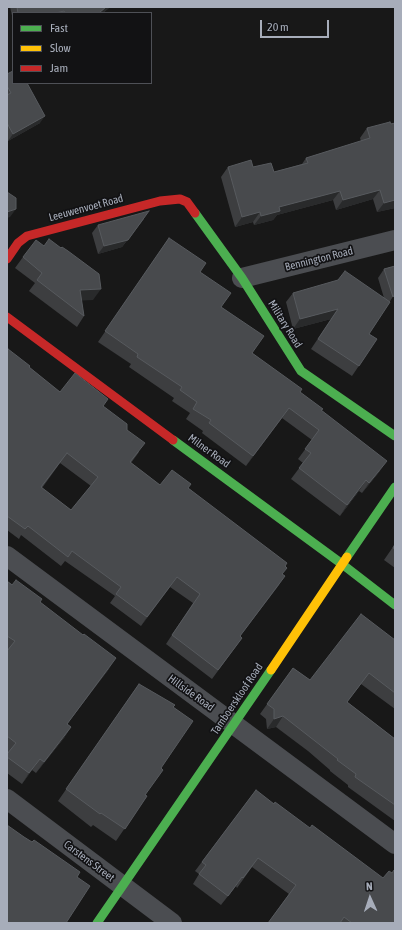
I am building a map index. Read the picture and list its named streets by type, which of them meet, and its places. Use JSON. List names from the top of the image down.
{
  "streets": {
    "street": [
      "Leeuwenvoet Road",
      "Bennington Road",
      "Military Road",
      "Milner Road",
      "Hillside Road",
      "Tamboerskloof Road",
      "Carstens Street"
    ]
  },
  "crossings": [
    ["Leeuwenvoet Road", "Military Road"],
    ["Bennington Road", "Military Road"],
    ["Milner Road", "Tamboerskloof Road"],
    ["Hillside Road", "Tamboerskloof Road"],
    ["Tamboerskloof Road", "Carstens Street"]
  ],
  "legend": ["Fast", "Slow", "Jam"],
  "scale_bar": "20 m",
  "north": "top"
}
